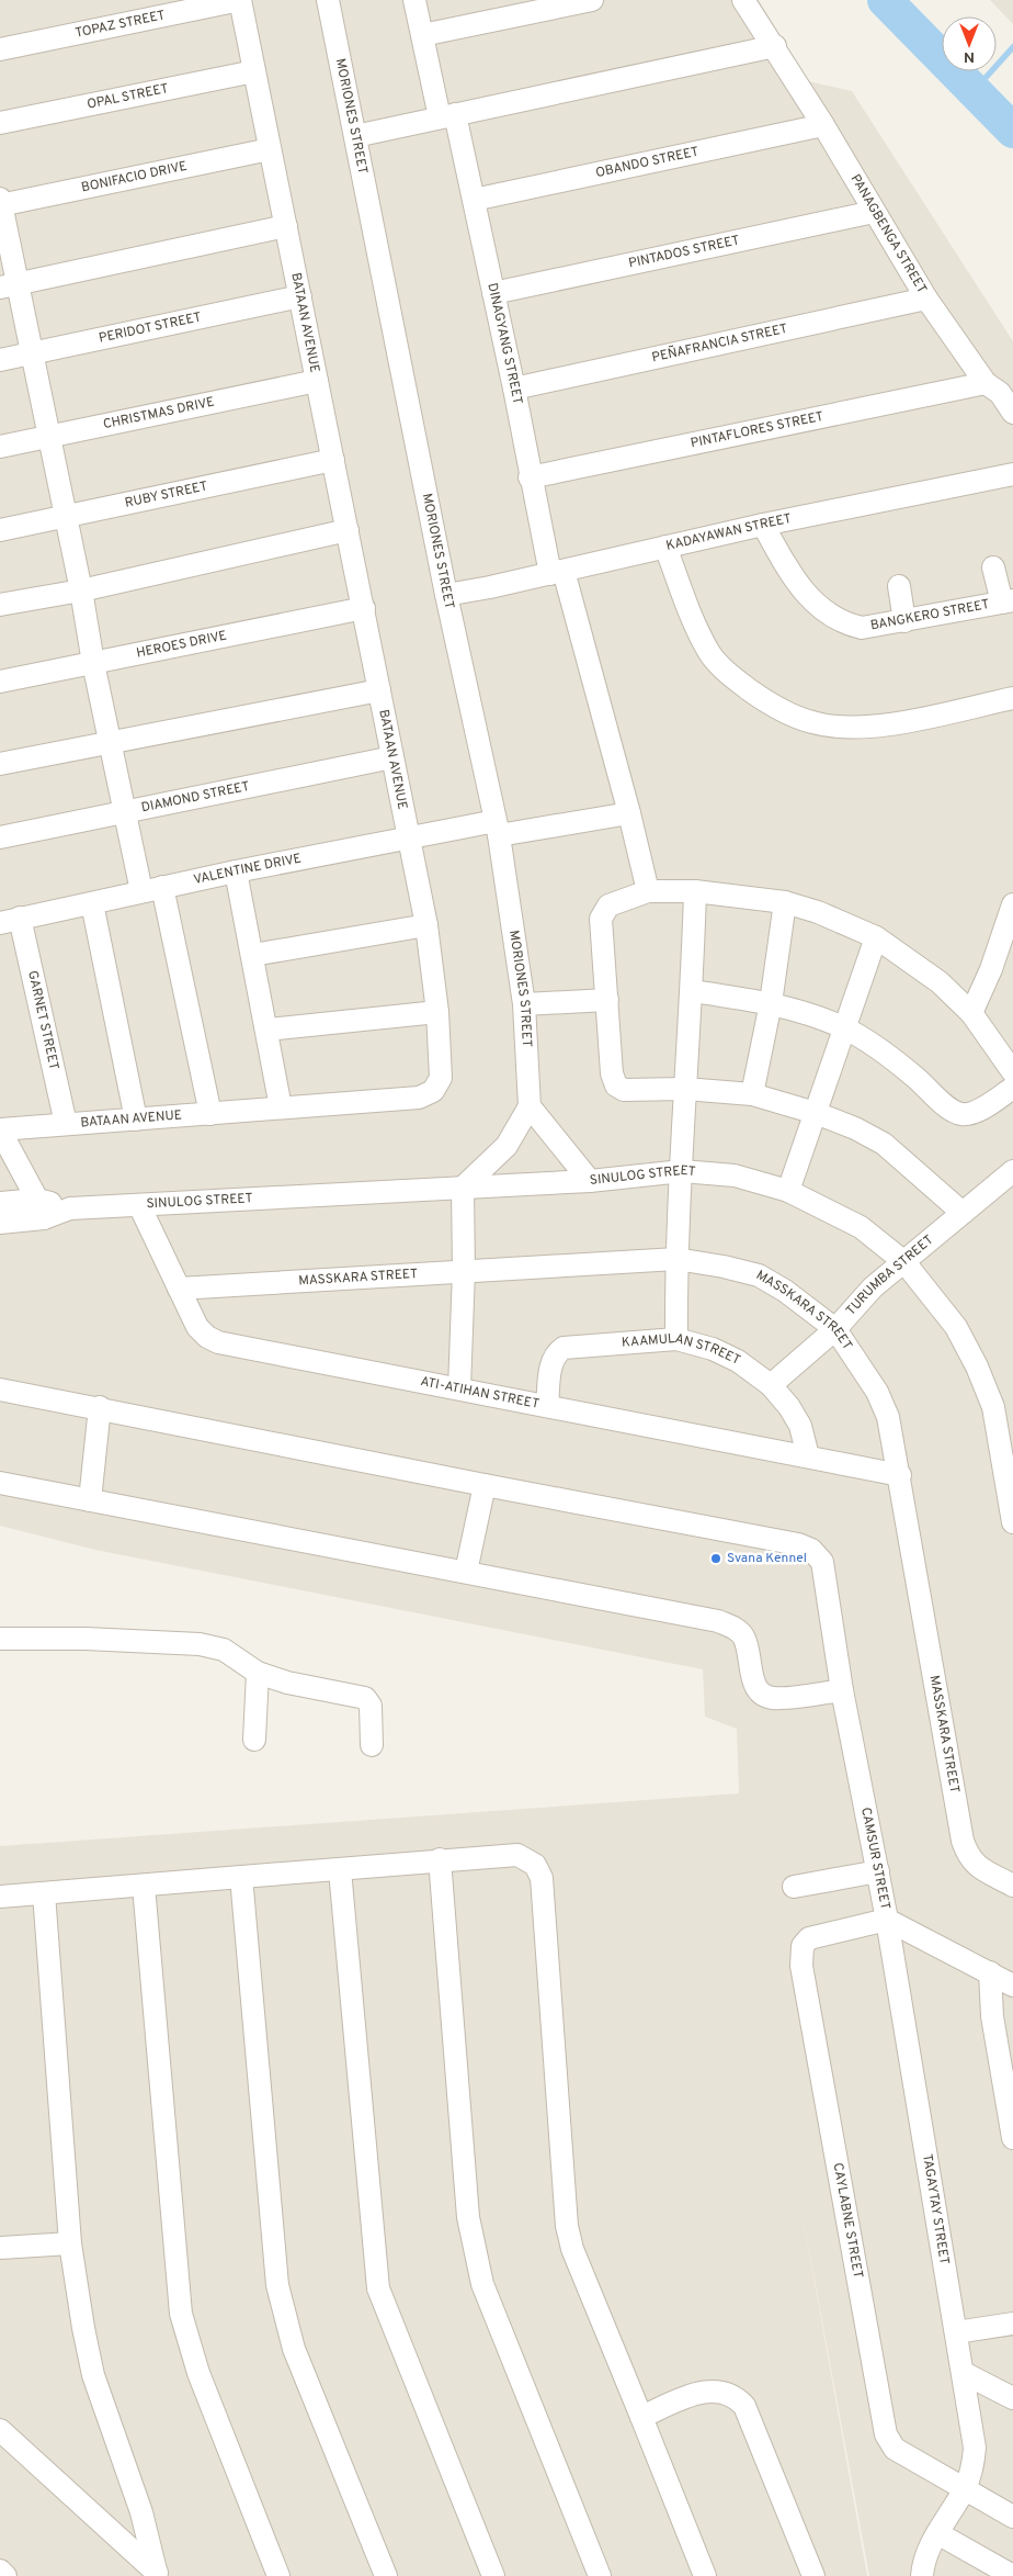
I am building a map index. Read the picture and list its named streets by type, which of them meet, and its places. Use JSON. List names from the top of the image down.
{
  "streets": {
    "street": [
      "TOPAZ STREET",
      "OPAL STREET",
      "MORIONES STREET",
      "OBANDO STREET",
      "BONIFACIO DRIVE",
      "PANAGBENGA STREET",
      "PINTADOS STREET",
      "BATAAN AVENUE",
      "PERIDOT STREET",
      "DINAGYANG STREET",
      "PEÑAFRANCIA STREET",
      "CHRISTMAS DRIVE",
      "PINTAFLORES STREET",
      "RUBY STREET",
      "KADAYAWAN STREET",
      "BANGKERO STREET",
      "HEROES DRIVE",
      "DIAMOND STREET",
      "VALENTINE DRIVE",
      "GARNET STREET",
      "SINULOG STREET",
      "MASSKARA STREET",
      "TURUMBA STREET",
      "KAAMULAN STREET",
      "ATI-ATIHAN STREET",
      "CAMSUR STREET",
      "TAGAYTAY STREET",
      "CAYLABNE STREET"
    ]
  },
  "crossings": [
    ["TOPAZ STREET", "BATAAN AVENUE"],
    ["OPAL STREET", "BATAAN AVENUE"],
    ["MORIONES STREET", "KADAYAWAN STREET"],
    ["MORIONES STREET", "VALENTINE DRIVE"],
    ["OBANDO STREET", "PANAGBENGA STREET"],
    ["OBANDO STREET", "DINAGYANG STREET"],
    ["BONIFACIO DRIVE", "BATAAN AVENUE"],
    ["PANAGBENGA STREET", "PINTADOS STREET"],
    ["PANAGBENGA STREET", "PEÑAFRANCIA STREET"],
    ["PANAGBENGA STREET", "PINTAFLORES STREET"],
    ["PINTADOS STREET", "DINAGYANG STREET"],
    ["BATAAN AVENUE", "PERIDOT STREET"],
    ["BATAAN AVENUE", "CHRISTMAS DRIVE"],
    ["BATAAN AVENUE", "RUBY STREET"],
    ["BATAAN AVENUE", "HEROES DRIVE"],
    ["BATAAN AVENUE", "DIAMOND STREET"],
    ["BATAAN AVENUE", "VALENTINE DRIVE"],
    ["BATAAN AVENUE", "GARNET STREET"],
    ["DINAGYANG STREET", "PEÑAFRANCIA STREET"],
    ["DINAGYANG STREET", "PINTAFLORES STREET"],
    ["DINAGYANG STREET", "KADAYAWAN STREET"],
    ["DINAGYANG STREET", "VALENTINE DRIVE"],
    ["KADAYAWAN STREET", "BANGKERO STREET"],
    ["VALENTINE DRIVE", "GARNET STREET"],
    ["SINULOG STREET", "TURUMBA STREET"],
    ["SINULOG STREET", "ATI-ATIHAN STREET"],
    ["MASSKARA STREET", "TURUMBA STREET"],
    ["MASSKARA STREET", "ATI-ATIHAN STREET"],
    ["TURUMBA STREET", "KAAMULAN STREET"],
    ["KAAMULAN STREET", "ATI-ATIHAN STREET"],
    ["CAMSUR STREET", "TAGAYTAY STREET"],
    ["CAMSUR STREET", "CAYLABNE STREET"],
    ["TAGAYTAY STREET", "CAYLABNE STREET"]
  ],
  "places": ["Svana Kennel"],
  "north": "bottom"
}
